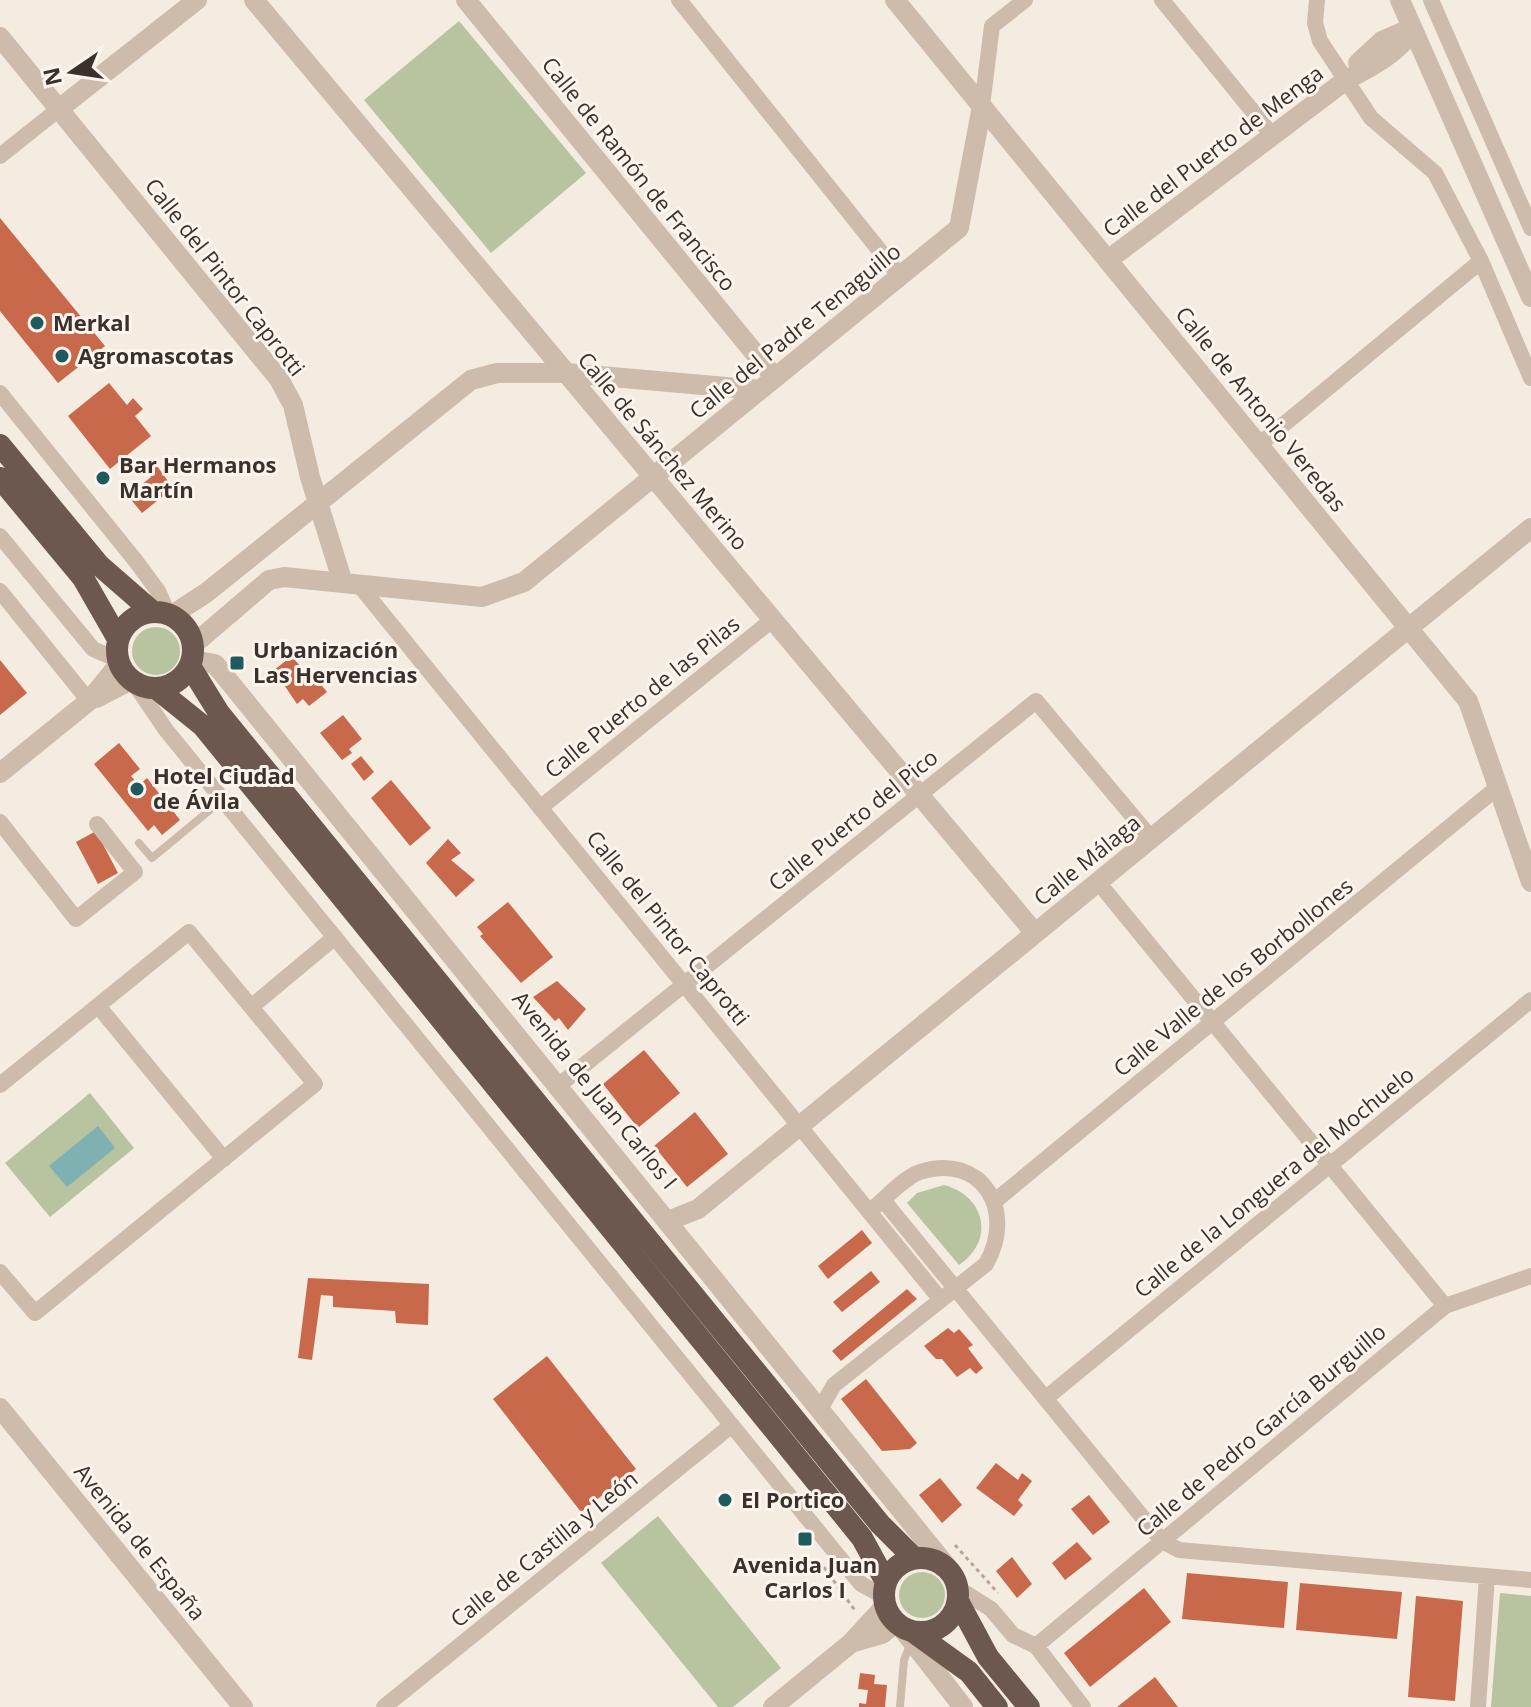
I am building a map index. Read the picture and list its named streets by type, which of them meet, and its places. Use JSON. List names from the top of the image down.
{
  "streets": {
    "street": [
      "Calle del Puerto de Menga",
      "Calle de Ramón de Francisco",
      "Calle del Pintor Caprotti",
      "Calle del Padre Tenaguillo",
      "Calle de Antonio Veredas",
      "Calle de Sánchez Merino",
      "Calle Puerto de las Pilas",
      "Calle Puerto del Pico",
      "Calle Málaga",
      "Calle Valle de los Borbollones",
      "Avenida de Juan Carlos I",
      "Calle de la Longuera del Mochuelo",
      "Calle de Pedro García Burguillo",
      "Avenida de España",
      "Calle de Castilla y León"
    ]
  },
  "crossings": [
    ["Calle del Puerto de Menga", "Calle de Antonio Veredas"],
    ["Calle de Ramón de Francisco", "Calle del Padre Tenaguillo"],
    ["Calle del Pintor Caprotti", "Calle del Padre Tenaguillo"],
    ["Calle del Pintor Caprotti", "Calle Puerto de las Pilas"],
    ["Calle del Pintor Caprotti", "Calle Puerto del Pico"],
    ["Calle del Pintor Caprotti", "Calle Málaga"],
    ["Calle del Padre Tenaguillo", "Calle de Antonio Veredas"],
    ["Calle del Padre Tenaguillo", "Calle de Sánchez Merino"],
    ["Calle del Padre Tenaguillo", "Avenida de Juan Carlos I"],
    ["Calle de Antonio Veredas", "Calle Málaga"],
    ["Calle de Antonio Veredas", "Calle Valle de los Borbollones"],
    ["Calle de Sánchez Merino", "Calle Puerto de las Pilas"],
    ["Calle de Sánchez Merino", "Calle Puerto del Pico"],
    ["Calle de Sánchez Merino", "Calle Málaga"],
    ["Calle Puerto del Pico", "Calle Málaga"],
    ["Calle Puerto del Pico", "Avenida de Juan Carlos I"],
    ["Calle Málaga", "Avenida de Juan Carlos I"]
  ],
  "places": {
    "other": [
      "Merkal",
      "Agromascotas",
      "Bar Hermanos Martín",
      "Hotel Ciudad de Ávila",
      "El Portico"
    ],
    "transit": ["Urbanización Las Hervencias", "Avenida Juan Carlos I"]
  },
  "north": "left"
}
